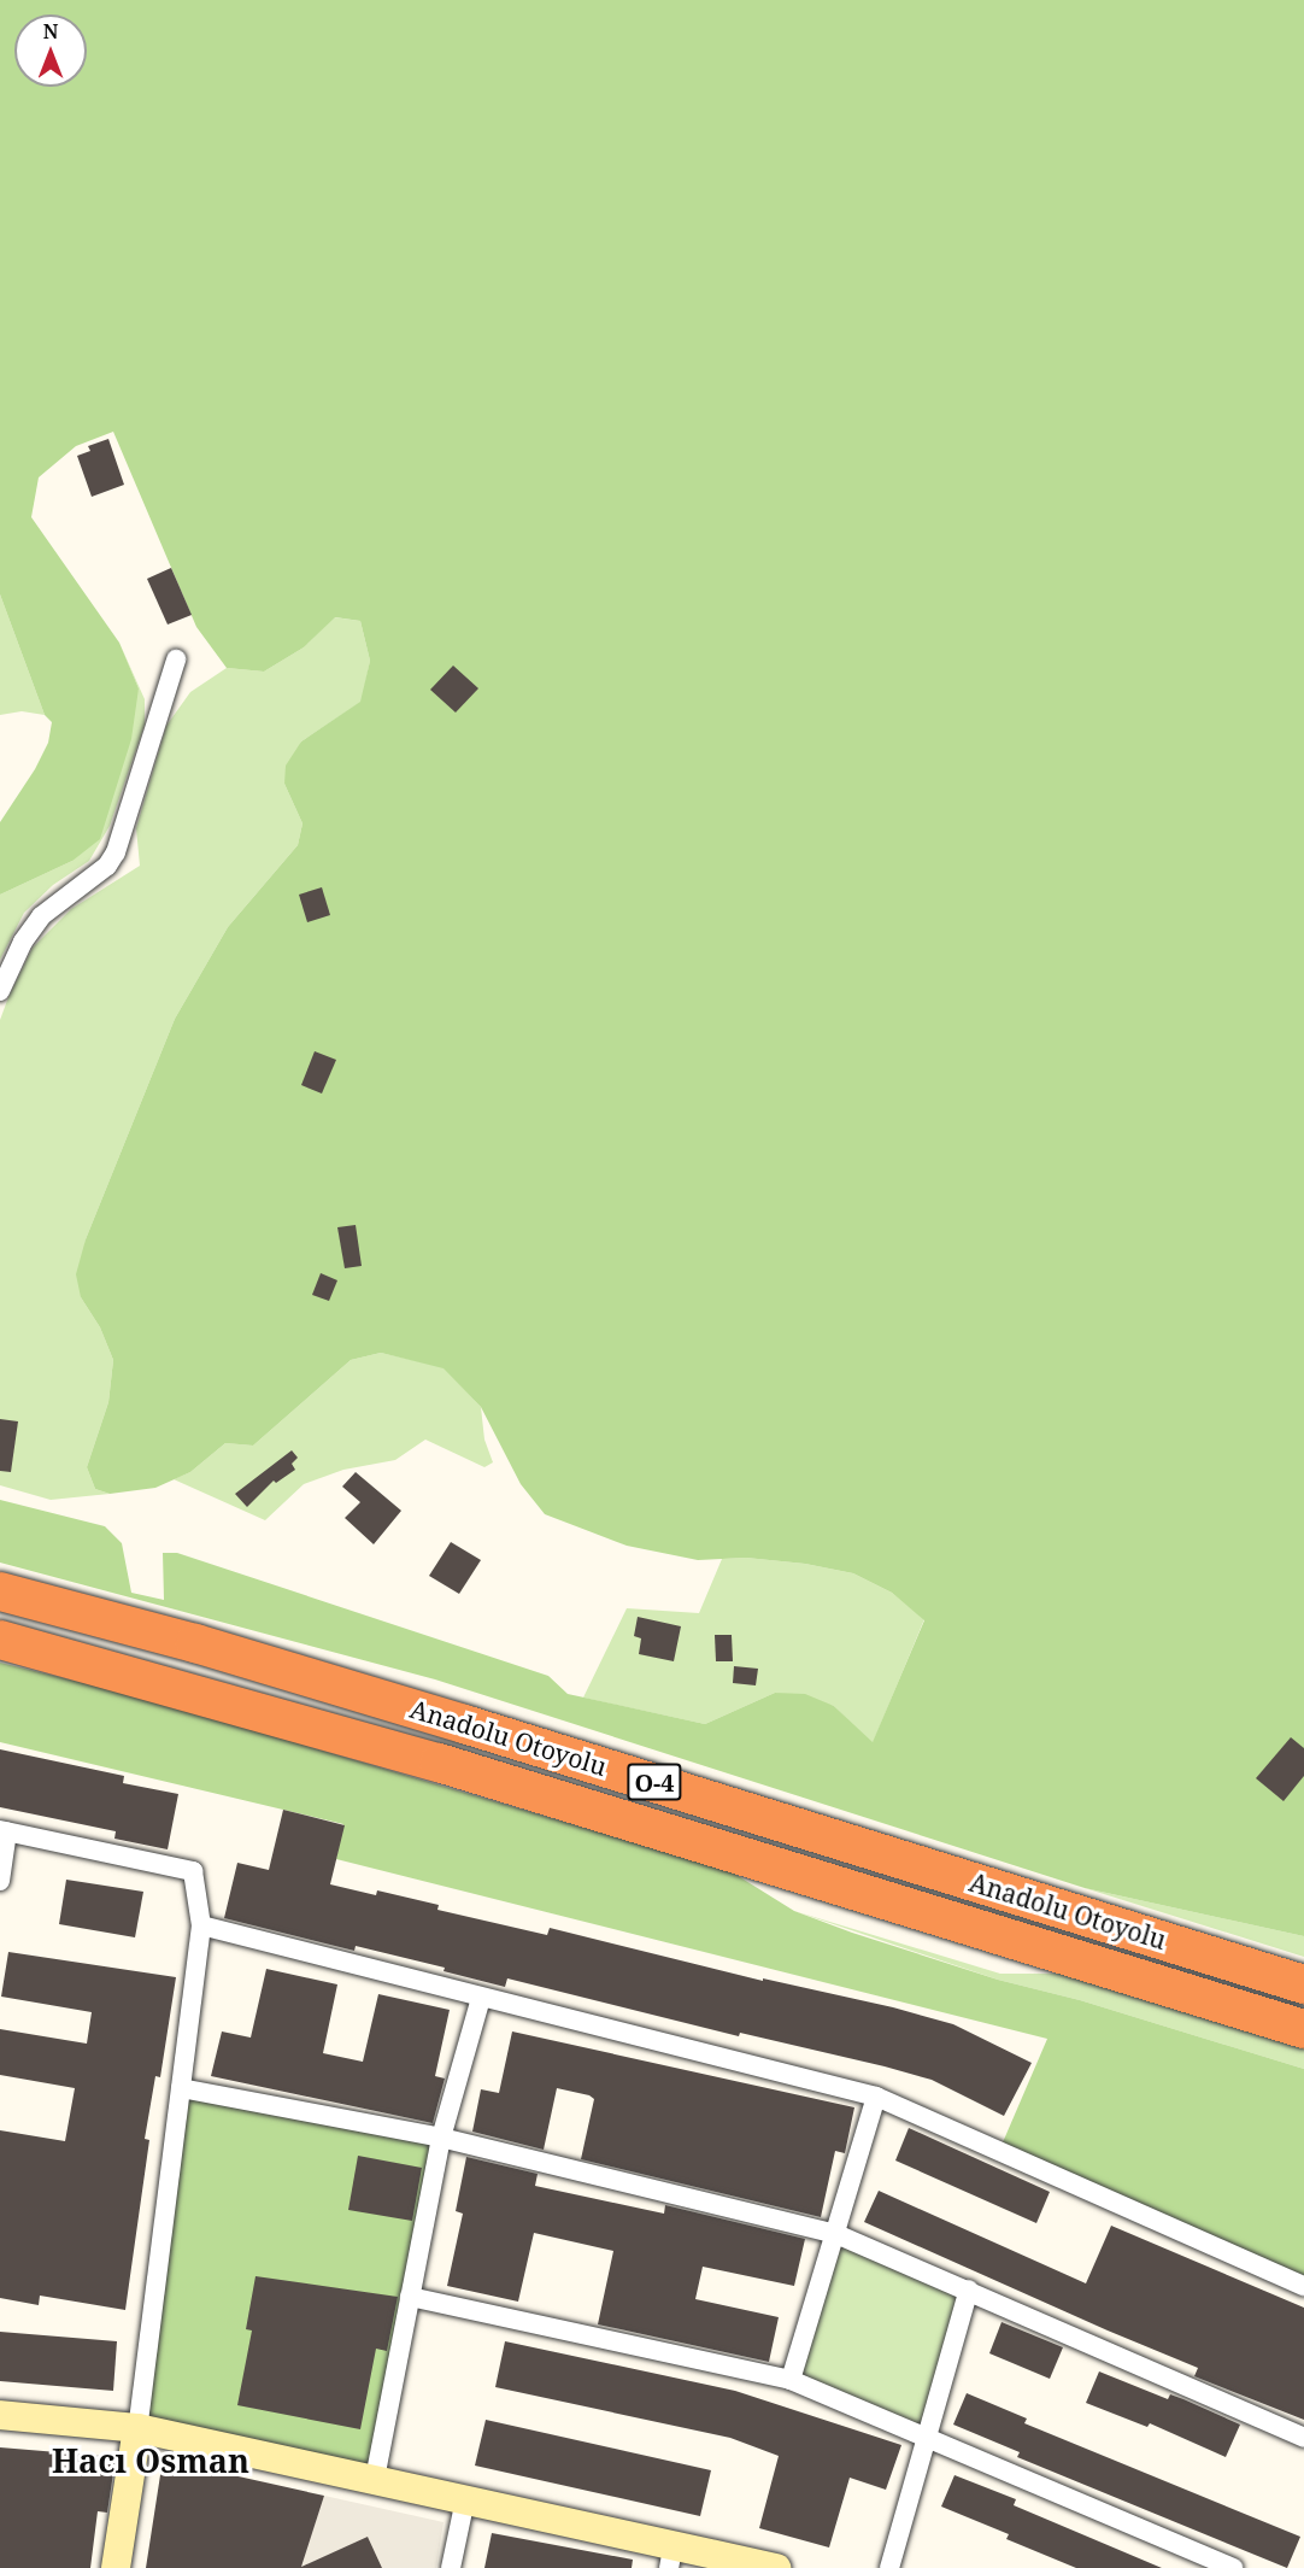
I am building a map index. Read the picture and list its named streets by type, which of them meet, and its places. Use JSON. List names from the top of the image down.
{
  "streets": {
    "highway": ["Anadolu Otoyolu", "O-4"]
  },
  "districts": ["Hacı Osman"],
  "north": "top"
}
